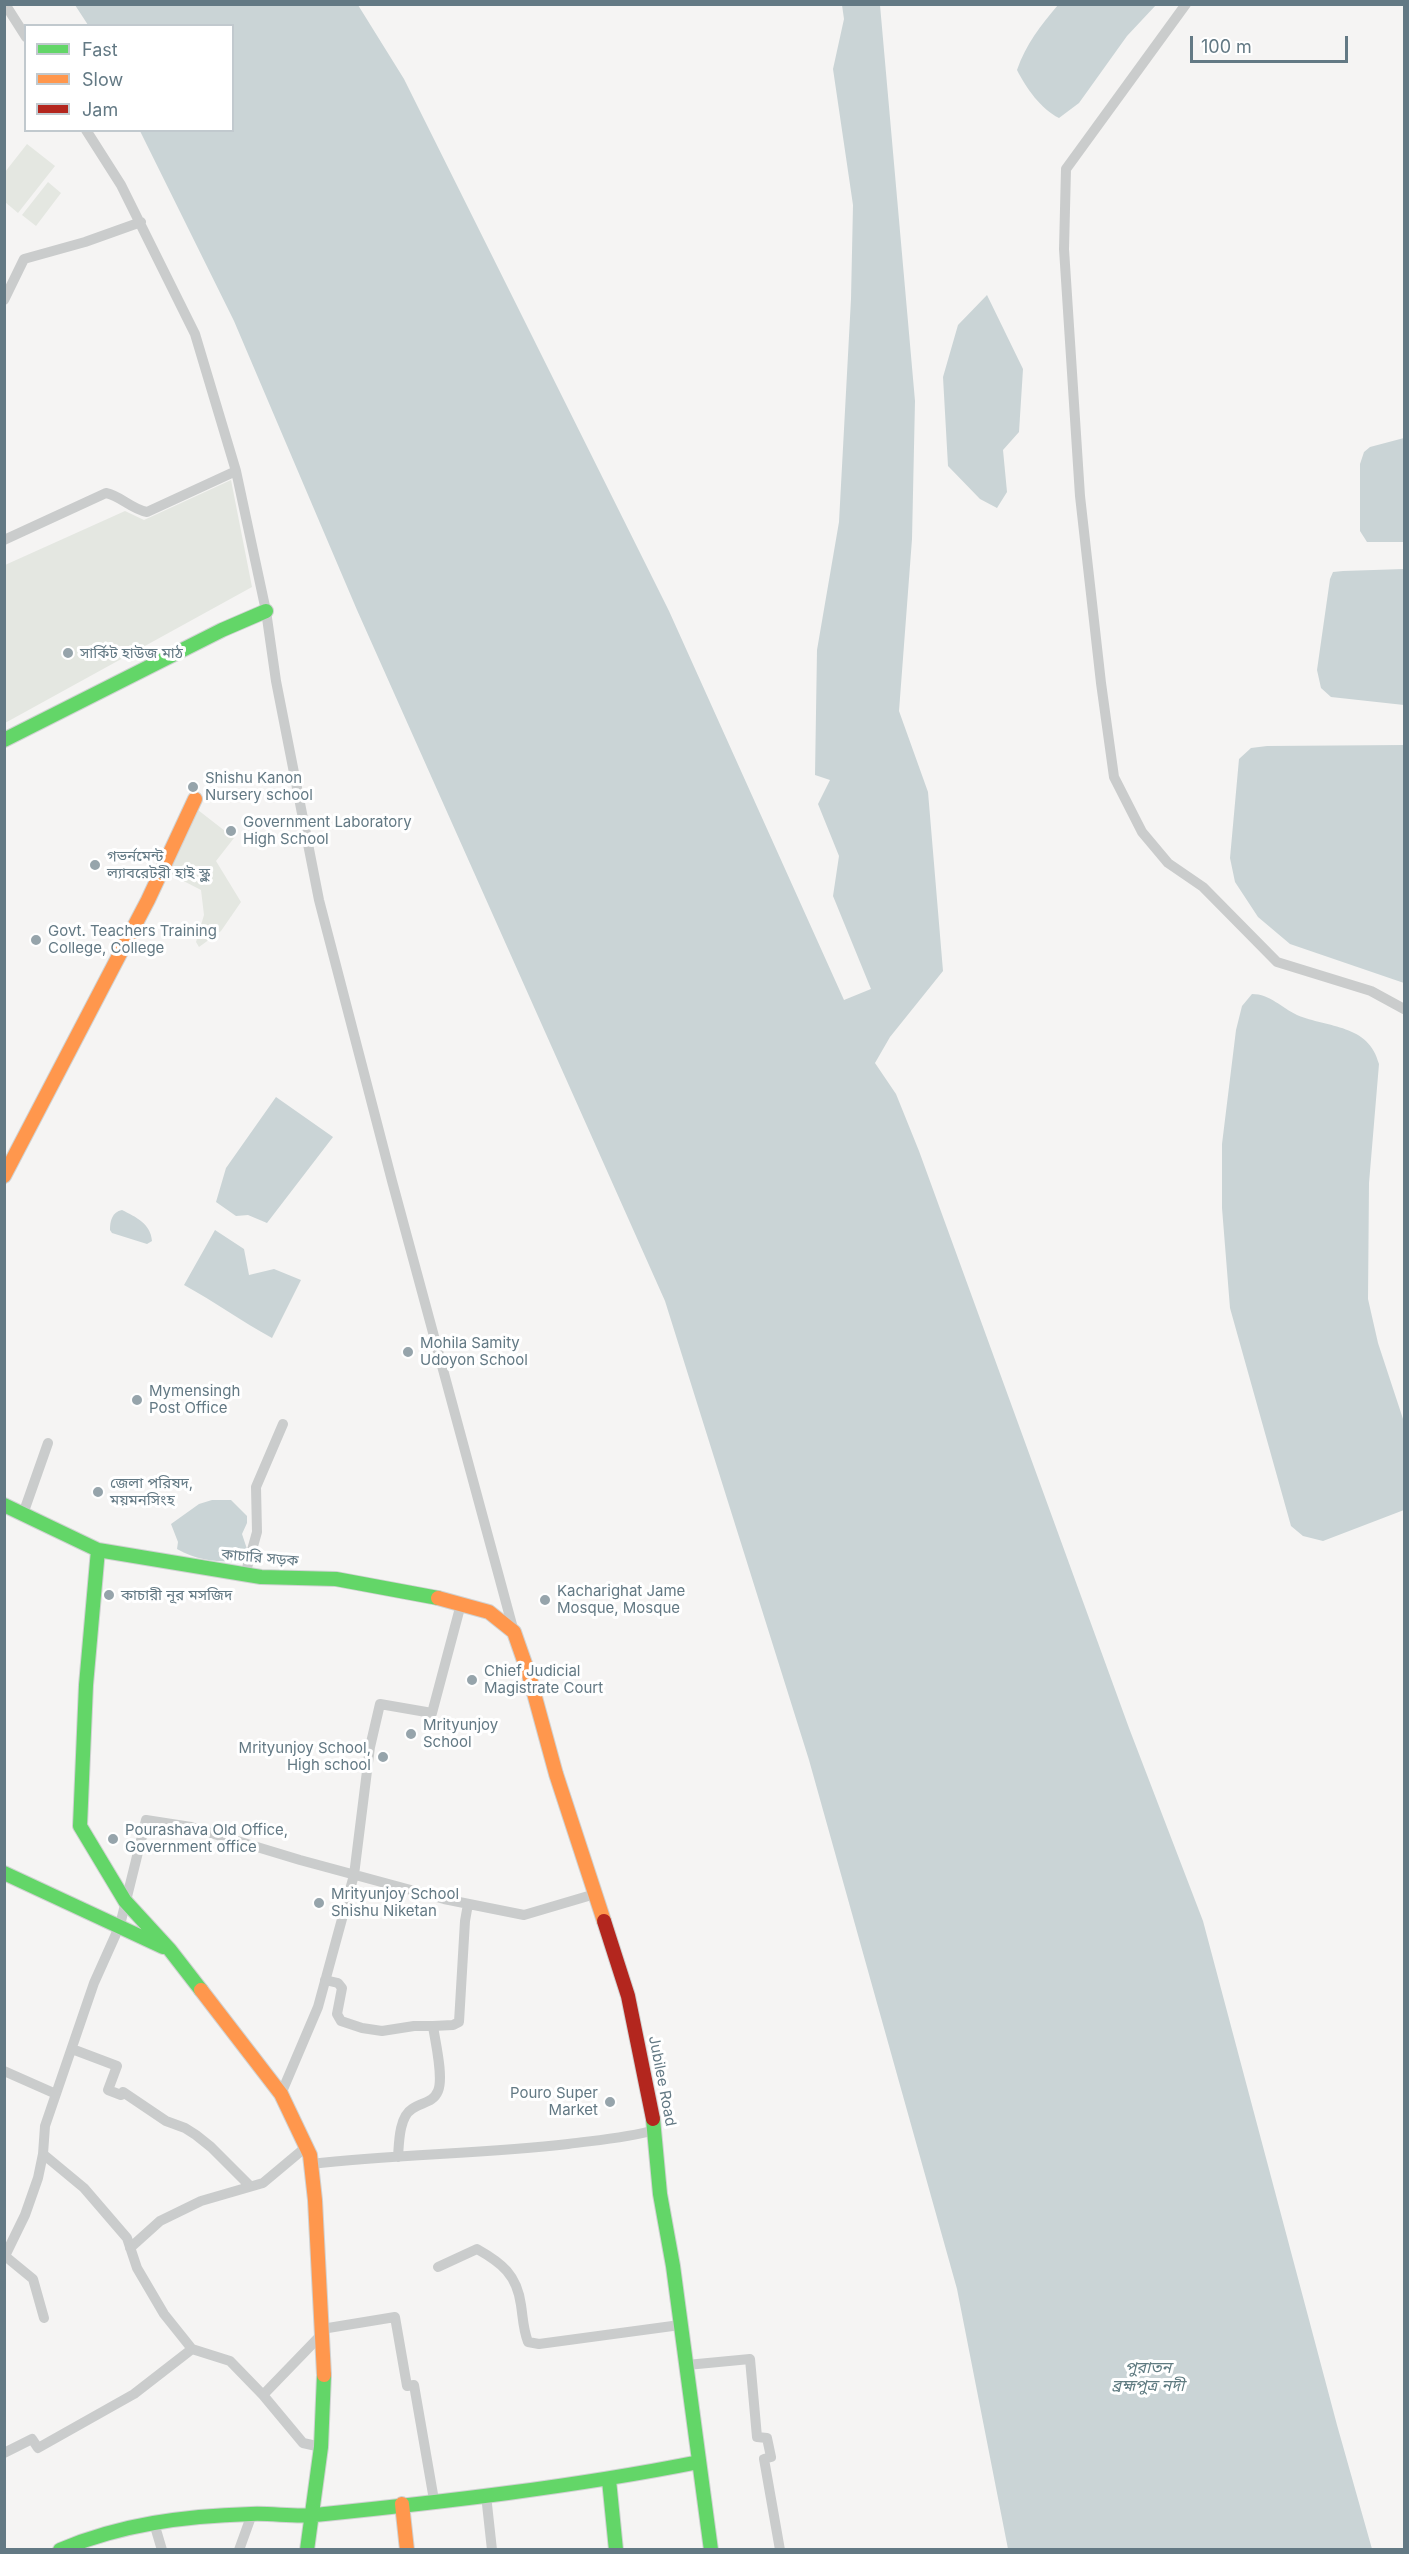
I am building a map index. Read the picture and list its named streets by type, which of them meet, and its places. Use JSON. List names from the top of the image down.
{
  "streets": {
    "street": ["কাচারি সড়ক", "Jubilee Road"]
  },
  "crossings": [
    ["কাচারি সড়ক", "Jubilee Road"]
  ],
  "water": ["পুরাতন ব্রহ্মপুত্র নদী"],
  "places": [
    "সার্কিট হাউজ মাঠ",
    "Shishu Kanon Nursery school",
    "Government Laboratory High School",
    "গভর্নমেন্ট ল্যাবরেটরী হাই স্কুল",
    "Govt. Teachers Training College, College",
    "Mohila Samity Udoyon School",
    "Mymensingh Post Office",
    "জেলা পরিষদ, ময়মনসিংহ",
    "কাচারী নূর মসজিদ",
    "Kacharighat Jame Mosque, Mosque",
    "Chief Judicial Magistrate Court",
    "Mrityunjoy School",
    "Mrityunjoy School, High school",
    "Pourashava Old Office, Government office",
    "Mrityunjoy School Shishu Niketan",
    "Pouro Super Market"
  ],
  "legend": ["Fast", "Slow", "Jam"],
  "scale_bar": "100 m"
}
